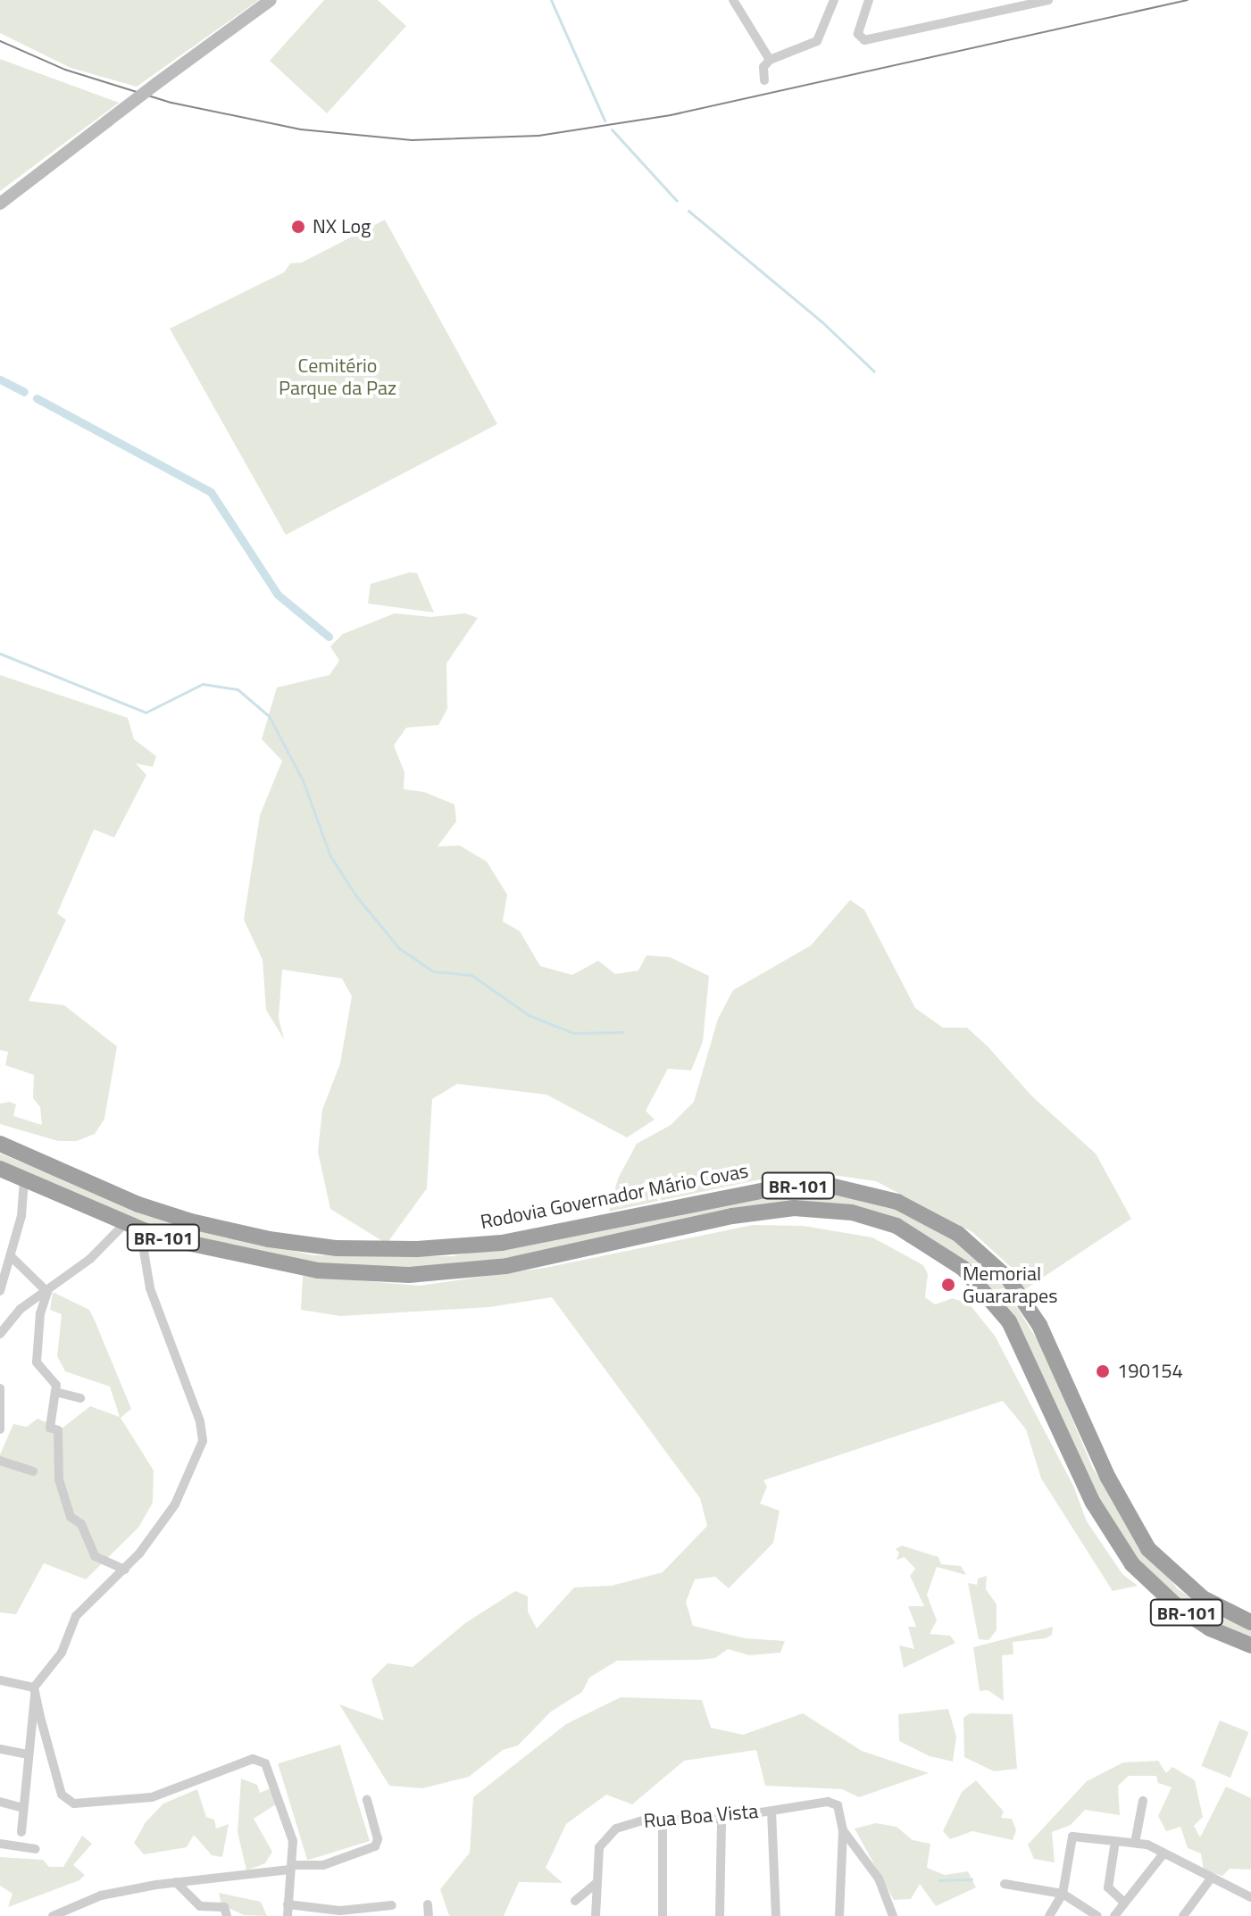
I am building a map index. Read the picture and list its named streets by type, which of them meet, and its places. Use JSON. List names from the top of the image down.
{
  "streets": {
    "highway": ["BR-101", "Rodovia Governador Mário Covas"],
    "street": ["Rua Boa Vista"]
  },
  "parks": ["Cemitério Parque da Paz"],
  "places": ["NX Log", "Memorial Guararapes", "190154"]
}
